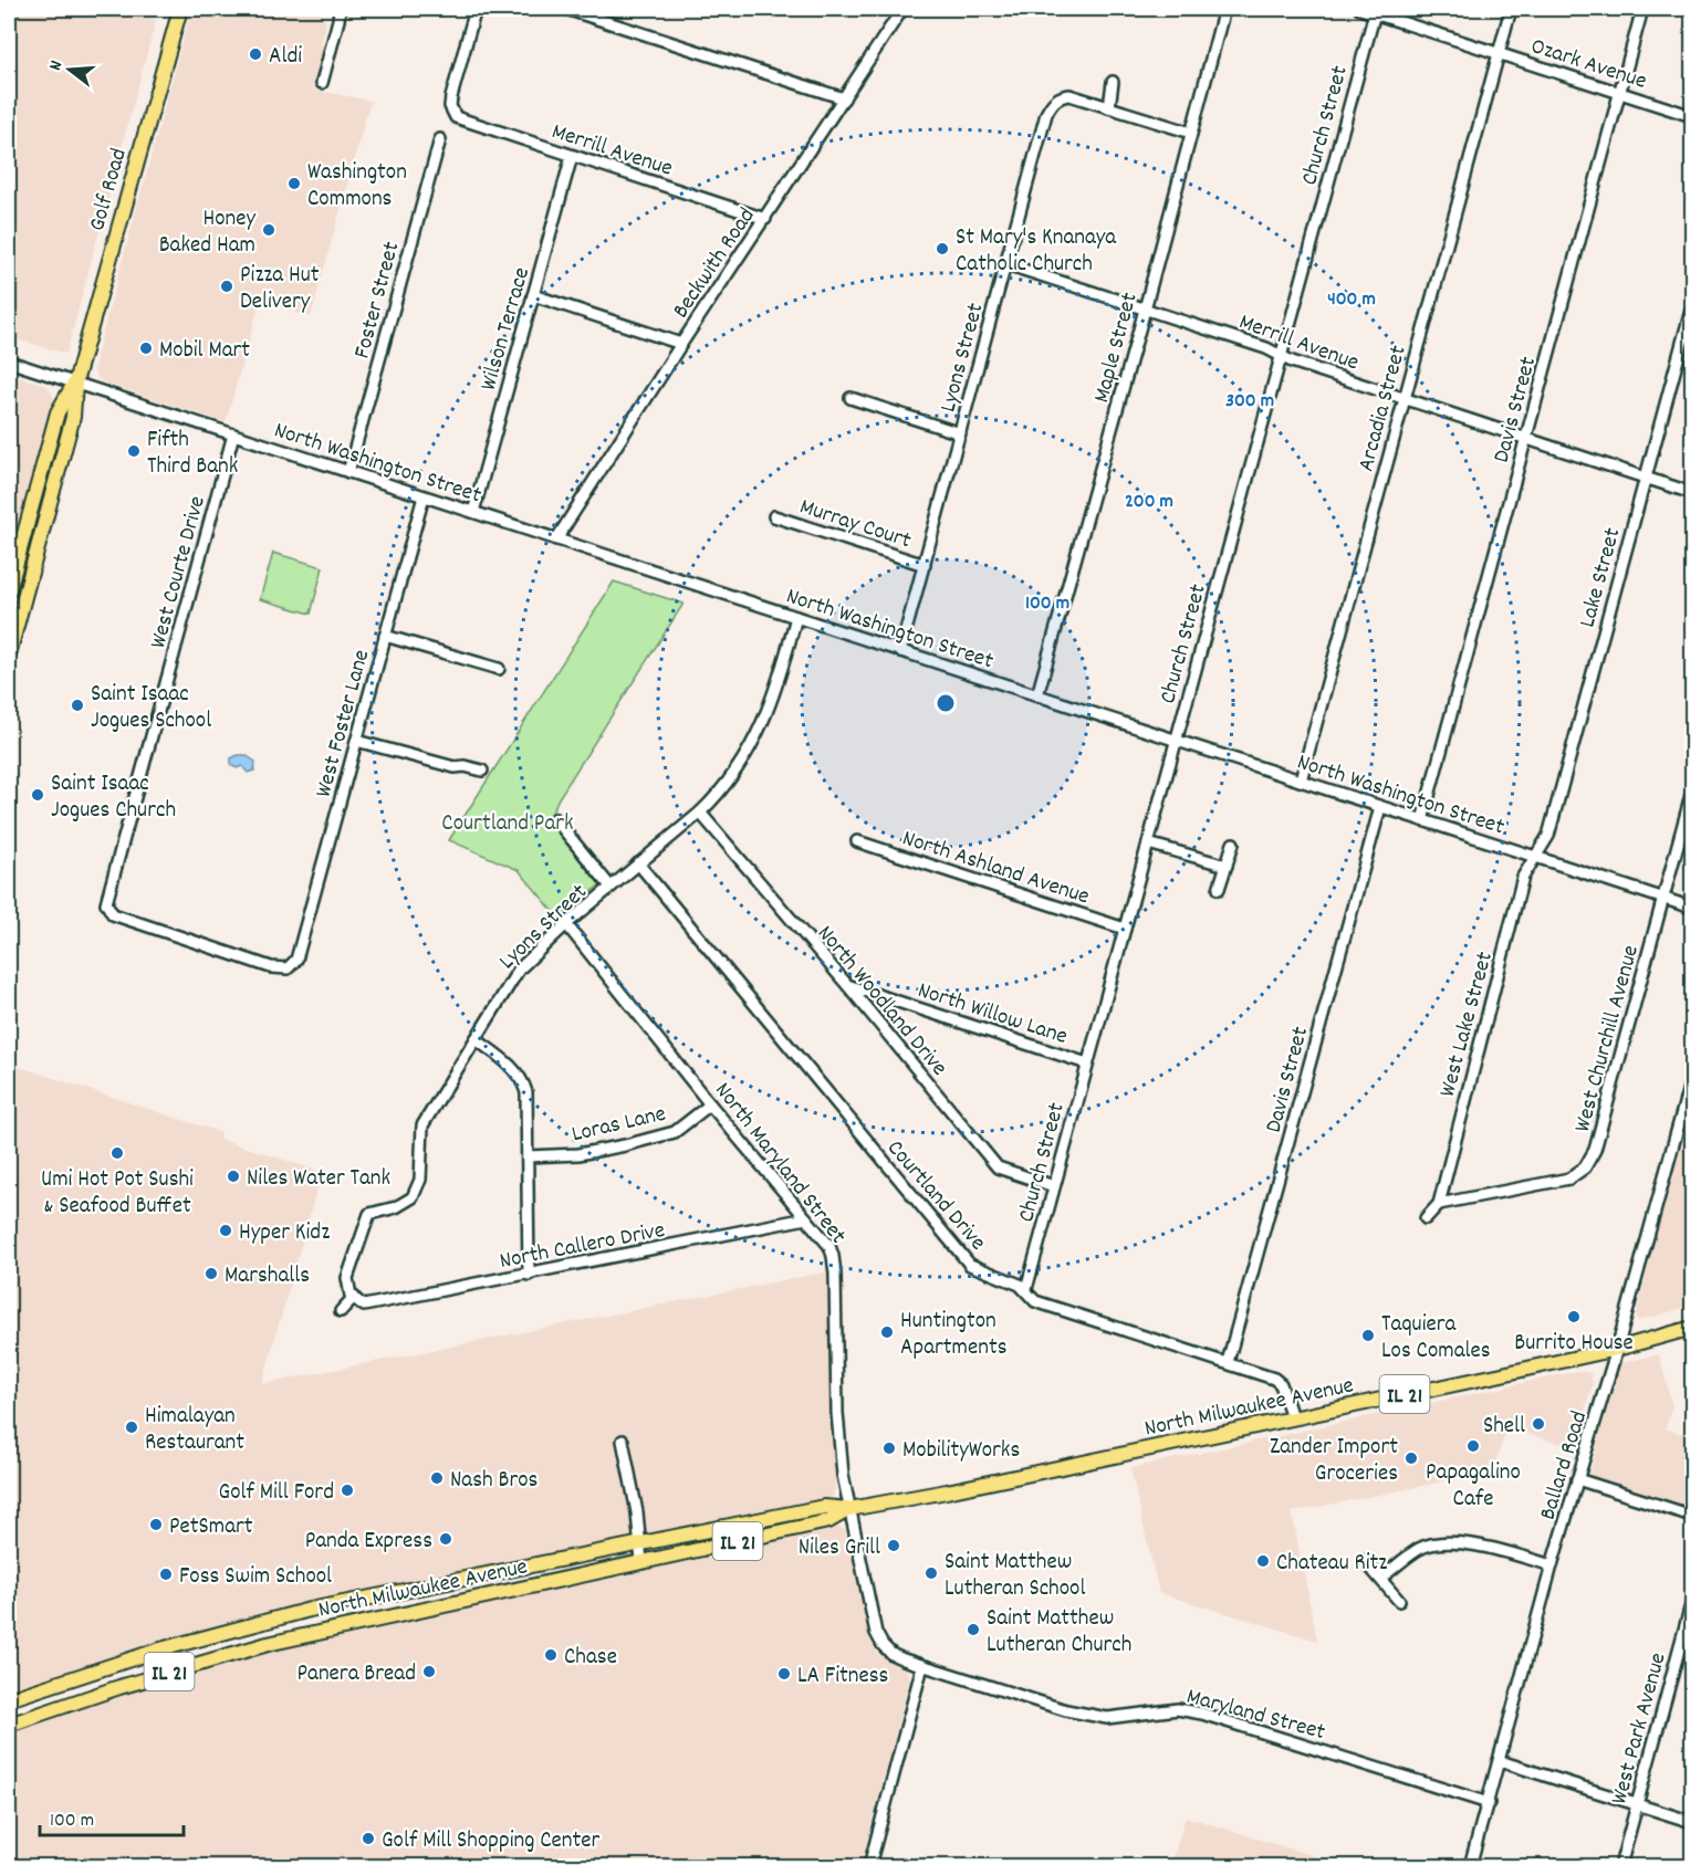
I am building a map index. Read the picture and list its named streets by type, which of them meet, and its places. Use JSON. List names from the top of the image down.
{
  "streets": {
    "main road": ["Golf Road", "IL 21", "North Milwaukee Avenue"],
    "street": [
      "Ozark Avenue",
      "Church Street",
      "Merrill Avenue",
      "Beckwith Road",
      "Foster Street",
      "Wilson Terrace",
      "Maple Street",
      "Lyons Street",
      "Arcadia Street",
      "Davis Street",
      "North Washington Street",
      "Murray Court",
      "West Courte Drive",
      "Lake Street",
      "West Foster Lane",
      "North Ashland Avenue",
      "North Woodland Drive",
      "North Willow Lane",
      "West Lake Street",
      "West Churchill Avenue",
      "Loras Lane",
      "North Maryland Street",
      "Courtland Drive",
      "North Callero Drive",
      "Ballard Road",
      "Maryland Street",
      "West Park Avenue"
    ]
  },
  "crossings": [
    ["Ozark Avenue", "Church Street"],
    ["Ozark Avenue", "Arcadia Street"],
    ["Ozark Avenue", "Davis Street"],
    ["Church Street", "Merrill Avenue"],
    ["Church Street", "North Washington Street"],
    ["Church Street", "North Ashland Avenue"],
    ["Church Street", "North Woodland Drive"],
    ["Church Street", "North Willow Lane"],
    ["Church Street", "Courtland Drive"],
    ["Merrill Avenue", "Beckwith Road"],
    ["Merrill Avenue", "Wilson Terrace"],
    ["Merrill Avenue", "Maple Street"],
    ["Merrill Avenue", "Lyons Street"],
    ["Merrill Avenue", "Arcadia Street"],
    ["Merrill Avenue", "Davis Street"],
    ["Merrill Avenue", "Lake Street"],
    ["Golf Road", "North Washington Street"],
    ["Beckwith Road", "North Washington Street"],
    ["Foster Street", "North Washington Street"],
    ["Wilson Terrace", "North Washington Street"],
    ["Maple Street", "North Washington Street"],
    ["Lyons Street", "North Washington Street"],
    ["Lyons Street", "Murray Court"],
    ["Lyons Street", "North Woodland Drive"],
    ["Lyons Street", "North Maryland Street"],
    ["Lyons Street", "Courtland Drive"],
    ["Lyons Street", "North Callero Drive"],
    ["Arcadia Street", "North Washington Street"],
    ["Davis Street", "North Washington Street"],
    ["Davis Street", "Courtland Drive"],
    ["North Washington Street", "West Courte Drive"],
    ["North Washington Street", "Lake Street"],
    ["North Washington Street", "West Foster Lane"],
    ["North Washington Street", "West Lake Street"],
    ["North Washington Street", "West Churchill Avenue"],
    ["West Courte Drive", "West Foster Lane"],
    ["Lake Street", "West Lake Street"],
    ["North Woodland Drive", "North Willow Lane"],
    ["West Lake Street", "West Churchill Avenue"],
    ["Loras Lane", "North Maryland Street"],
    ["North Maryland Street", "North Callero Drive"],
    ["North Maryland Street", "North Milwaukee Avenue"],
    ["North Maryland Street", "Maryland Street"],
    ["Courtland Drive", "North Milwaukee Avenue"],
    ["North Milwaukee Avenue", "Ballard Road"],
    ["North Milwaukee Avenue", "Maryland Street"],
    ["Ballard Road", "Maryland Street"]
  ],
  "parks": ["Courtland Park"],
  "places": [
    "Aldi",
    "Washington Commons",
    "Honey Baked Ham",
    "St Mary's Knanaya Catholic Church",
    "Pizza Hut Delivery",
    "Mobil Mart",
    "Fifth Third Bank",
    "Saint Isaac Jogues School",
    "Saint Isaac Jogues Church",
    "Umi Hot Pot Sushi & Seafood Buffet",
    "Niles Water Tank",
    "Hyper Kidz",
    "Marshalls",
    "Burrito House",
    "Huntington Apartments",
    "Taquiera Los Comales",
    "Shell",
    "Himalayan Restaurant",
    "Papagalino Cafe",
    "MobilityWorks",
    "Zander Import Groceries",
    "Nash Bros",
    "Golf Mill Ford",
    "PetSmart",
    "Panda Express",
    "Niles Grill",
    "Chateau Ritz",
    "Saint Matthew Lutheran School",
    "Foss Swim School",
    "Saint Matthew Lutheran Church",
    "Chase",
    "Panera Bread",
    "LA Fitness",
    "Golf Mill Shopping Center"
  ],
  "scale_bar": "100 m",
  "north": "left",
  "rings": [
    "400 m",
    "300 m",
    "200 m",
    "100 m"
  ]
}
